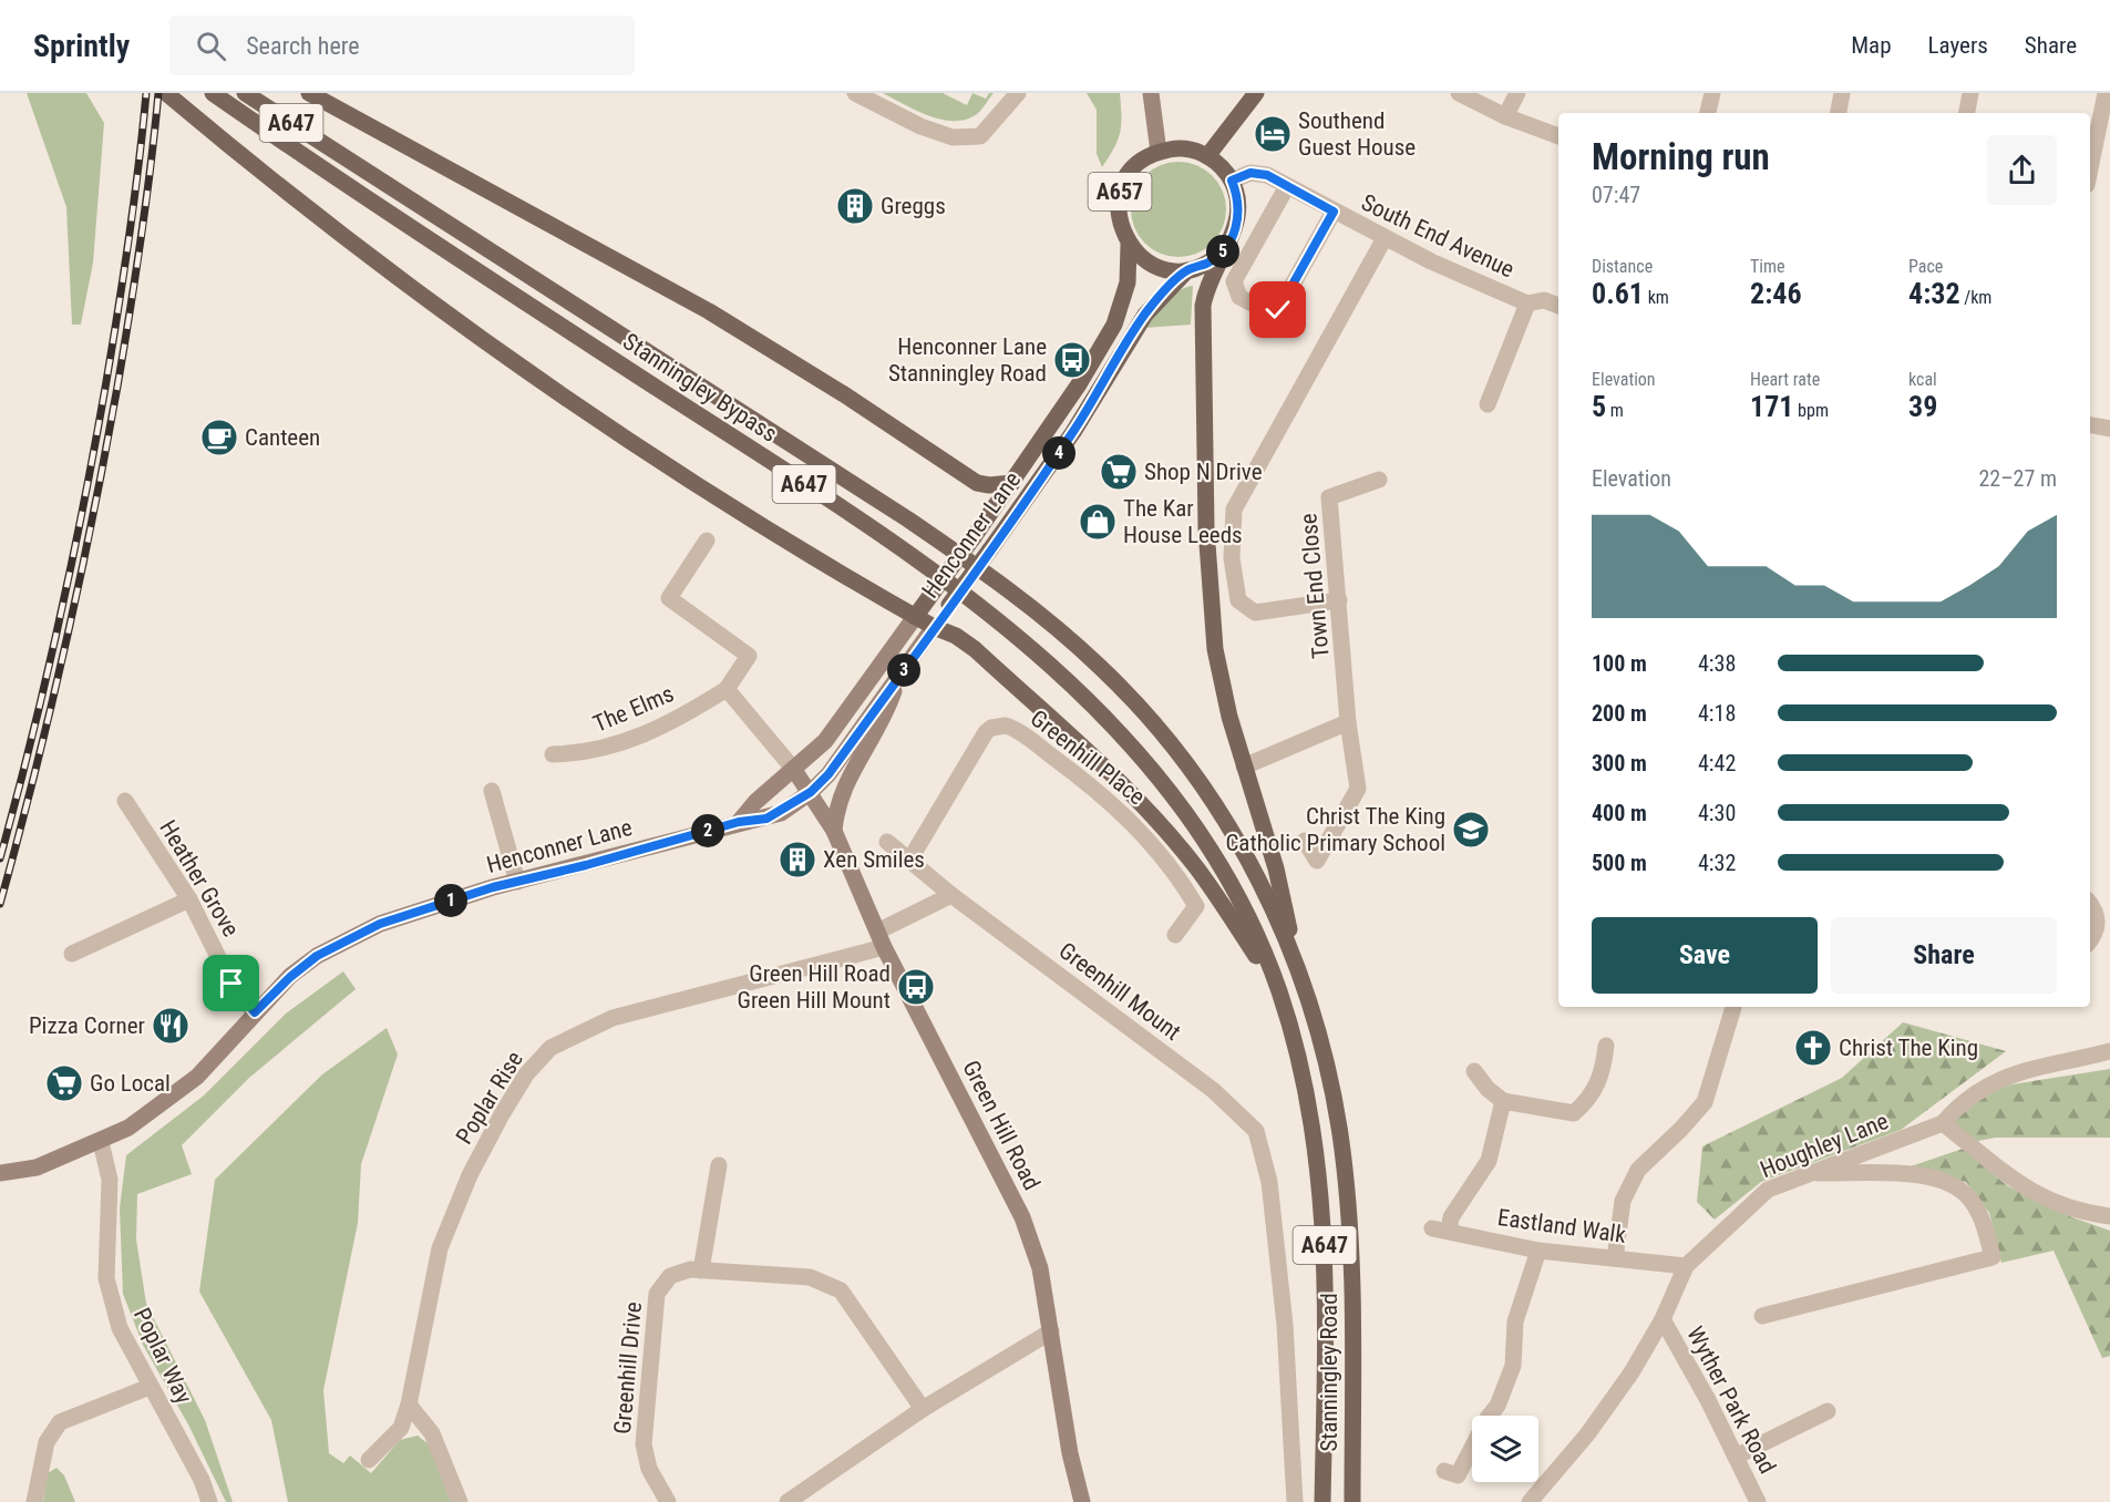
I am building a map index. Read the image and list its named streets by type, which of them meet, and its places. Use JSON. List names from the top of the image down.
{
  "streets": {
    "main road": [
      "A647",
      "A657",
      "Stanningley Bypass",
      "Henconner Lane",
      "Stanningley Road"
    ],
    "street": [
      "South End Avenue",
      "Town End Close",
      "The Elms",
      "Greenhill Place",
      "Heather Grove",
      "Greenhill Mount",
      "Poplar Rise",
      "Green Hill Road",
      "Houghley Lane",
      "Eastland Walk",
      "Poplar Way",
      "Greenhill Drive",
      "Wyther Park Road"
    ]
  },
  "crossings": [
    ["A647", "A657"],
    ["A647", "South End Avenue"],
    ["A647", "Stanningley Bypass"],
    ["A647", "Henconner Lane"],
    ["A647", "Stanningley Road"],
    ["A657", "South End Avenue"],
    ["A657", "Henconner Lane"],
    ["South End Avenue", "Henconner Lane"],
    ["Stanningley Bypass", "Stanningley Road"],
    ["Henconner Lane", "Heather Grove"],
    ["Henconner Lane", "Green Hill Road"],
    ["Henconner Lane", "Poplar Way"],
    ["Greenhill Place", "Greenhill Mount"],
    ["Greenhill Mount", "Stanningley Road"],
    ["Poplar Rise", "Green Hill Road"],
    ["Houghley Lane", "Eastland Walk"],
    ["Houghley Lane", "Wyther Park Road"]
  ],
  "places": {
    "hotel": ["Southend Guest House"],
    "building": ["Greggs", "Xen Smiles"],
    "bus stop": ["Henconner Lane Stanningley Road", "Green Hill Road Green Hill Mount"],
    "cafe": ["Canteen"],
    "supermarket": ["Shop N Drive", "Go Local"],
    "shop": ["The Kar House Leeds"],
    "school or university": ["Christ The King Catholic Primary School"],
    "restaurant": ["Pizza Corner"],
    "church": ["Christ The King"]
  },
  "page": {
    "header": "Sprintly",
    "search": "Search here",
    "nav": ["Map", "Layers", "Share"],
    "heading": ["Morning run", "07:47"],
    "stats": [
      ["Distance", "0.61 km"],
      ["Time", "2:46"],
      ["Pace", "4:32 /km"],
      ["Elevation", "5 m"],
      ["Heart rate", "171 bpm"],
      ["kcal", "39"]
    ],
    "pins": [
      "5",
      "4",
      "3",
      "2",
      "1"
    ],
    "chart": ["Elevation", "22–27 m"],
    "list": [
      {
        "name": "100 m",
        "note": "4:38"
      },
      {
        "name": "200 m",
        "note": "4:18"
      },
      {
        "name": "300 m",
        "note": "4:42"
      },
      {
        "name": "400 m",
        "note": "4:30"
      },
      {
        "name": "500 m",
        "note": "4:32"
      }
    ],
    "buttons": ["Save", "Share"]
  }
}
